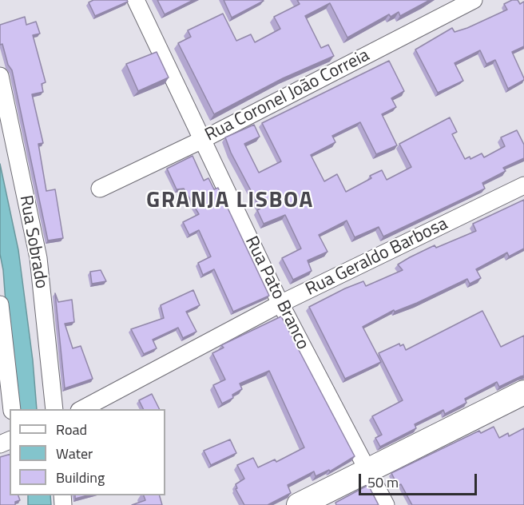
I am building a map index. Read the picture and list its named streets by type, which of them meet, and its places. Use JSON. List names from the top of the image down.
{
  "streets": {
    "street": [
      "Rua Coronel João Correia",
      "Rua Sobrado",
      "Rua Geraldo Barbosa",
      "Rua Pato Branco"
    ]
  },
  "crossings": [
    ["Rua Coronel João Correia", "Rua Pato Branco"],
    ["Rua Geraldo Barbosa", "Rua Pato Branco"]
  ],
  "districts": ["GRANJA LISBOA"],
  "legend": ["Road", "Water", "Building"],
  "scale_bar": "50 m"
}
